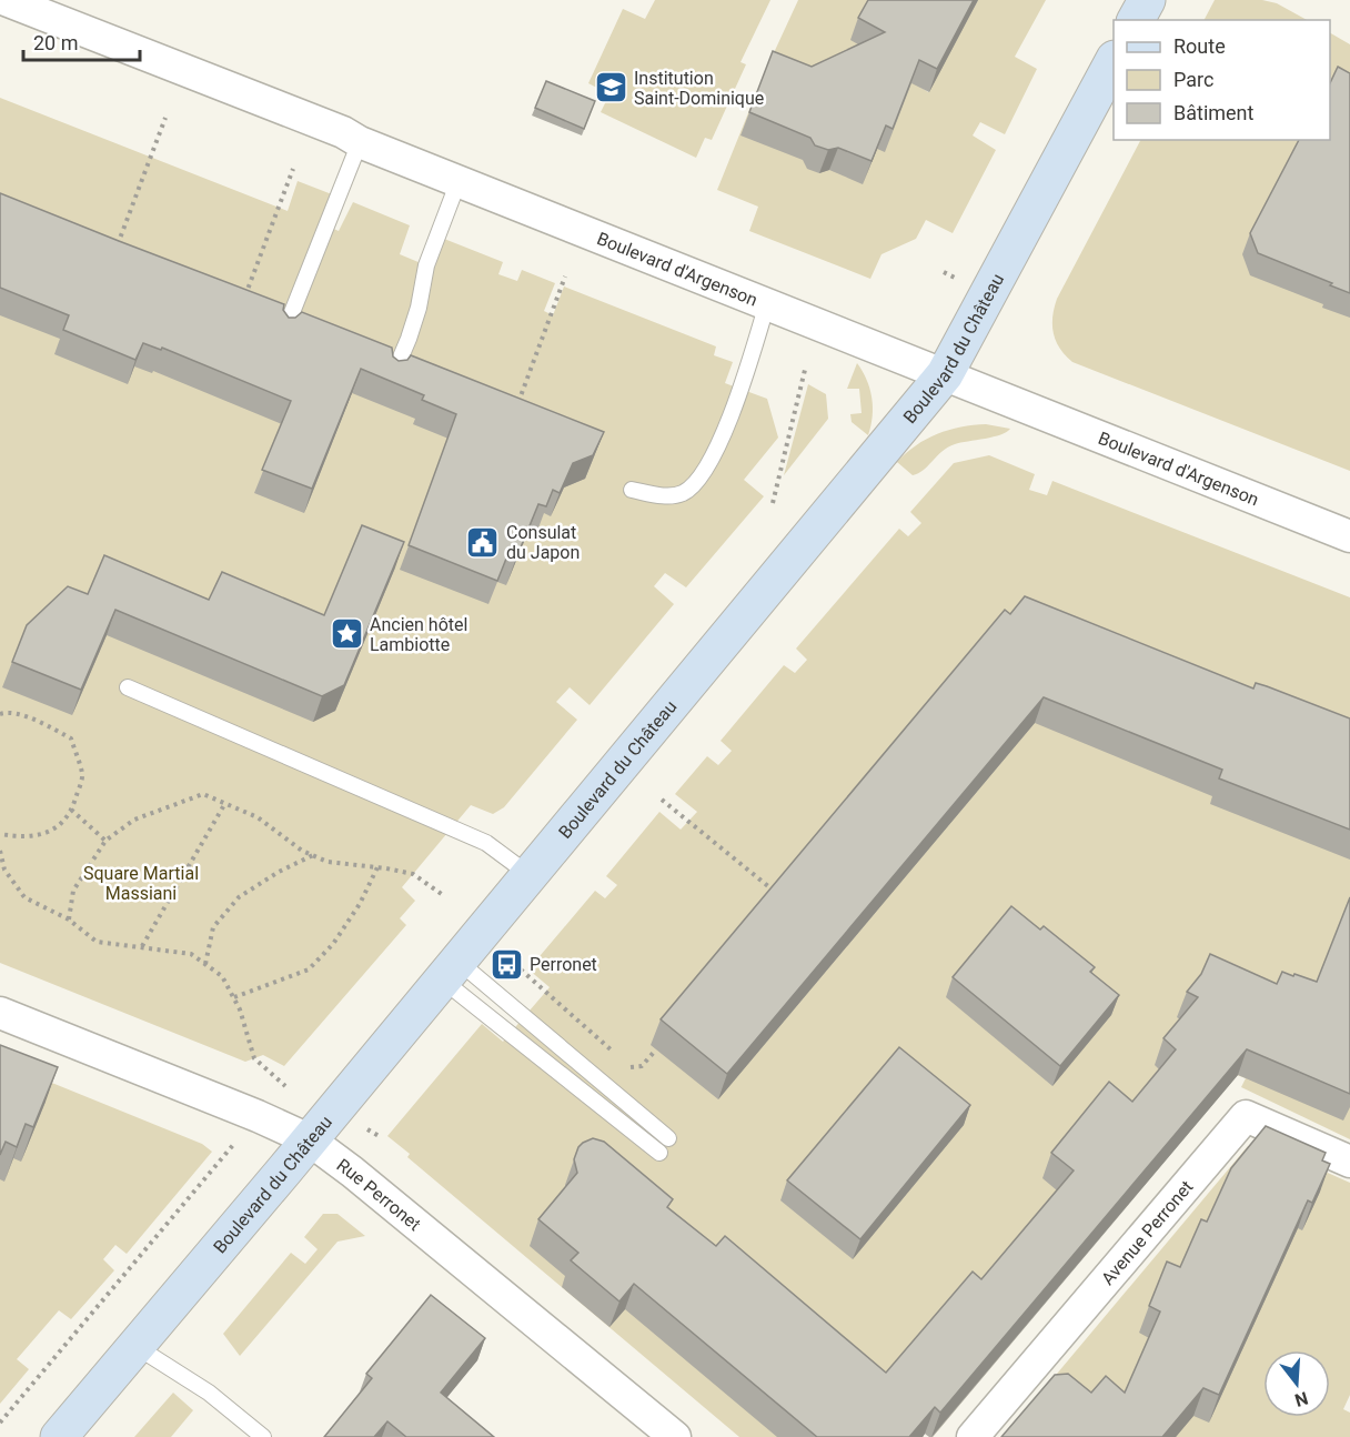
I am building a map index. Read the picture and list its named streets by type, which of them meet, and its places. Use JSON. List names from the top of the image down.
{
  "streets": {
    "street": [
      "Boulevard d'Argenson",
      "Boulevard du Château",
      "Rue Perronet",
      "Avenue Perronet"
    ]
  },
  "crossings": [
    ["Boulevard d'Argenson", "Boulevard du Château"],
    ["Boulevard du Château", "Rue Perronet"]
  ],
  "parks": ["Square Martial Massiani"],
  "places": {
    "school or university": ["Institution Saint-Dominique"],
    "public building": ["Consulat du Japon"],
    "place": ["Ancien hôtel Lambiotte"],
    "bus stop": ["Perronet"]
  },
  "legend": ["Route", "Parc", "Bâtiment"],
  "scale_bar": "20 m",
  "north": "bottom"
}
